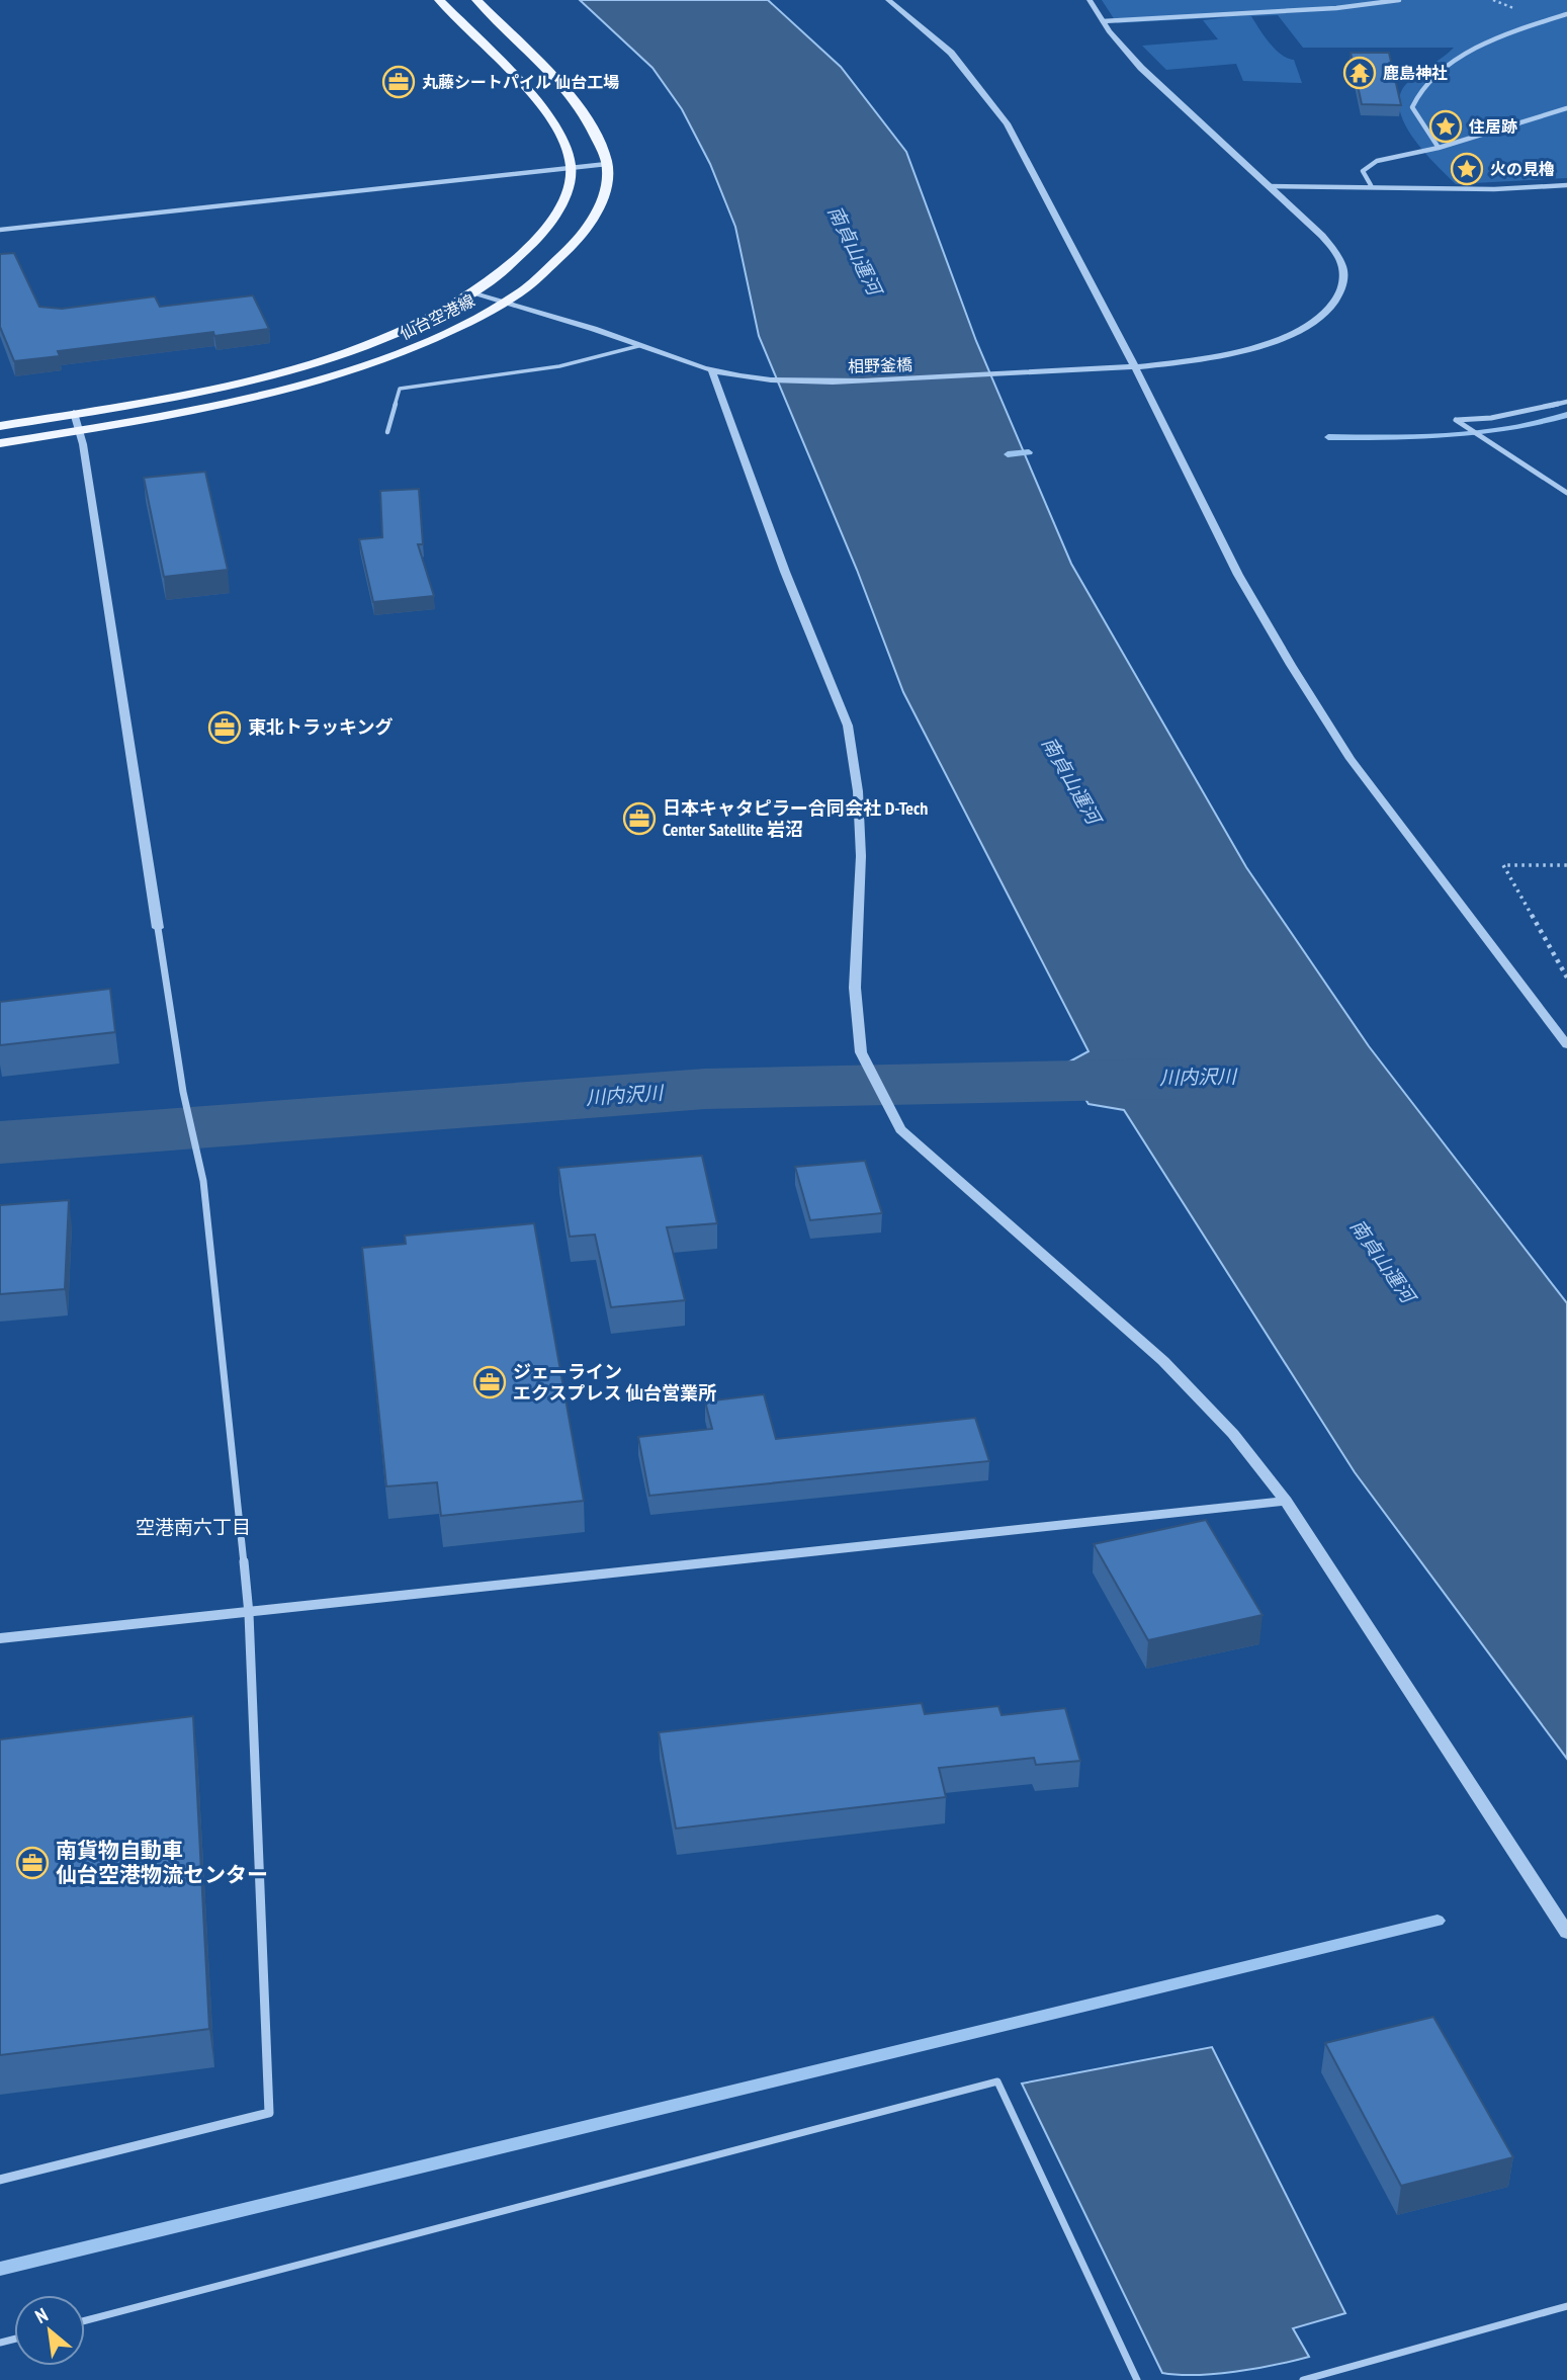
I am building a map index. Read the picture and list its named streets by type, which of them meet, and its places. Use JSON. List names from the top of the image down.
{
  "streets": {
    "main road": ["仙台空港線"],
    "street": ["相野釜橋"]
  },
  "crossings": [
    ["仙台空港線", "相野釜橋"]
  ],
  "districts": ["空港南六丁目"],
  "water": ["南貞山運河", "川内沢川"],
  "places": {
    "temple": ["鹿島神社"],
    "office": [
      "丸藤シートパイル 仙台工場",
      "東北トラッキング",
      "日本キャタピラー合同会社 D-Tech Center Satellite 岩沼",
      "ジェーライン エクスプレス 仙台営業所",
      "南貨物自動車 仙台空港物流センター"
    ],
    "place": ["住居跡", "火の見櫓"]
  },
  "north": "top left"
}
